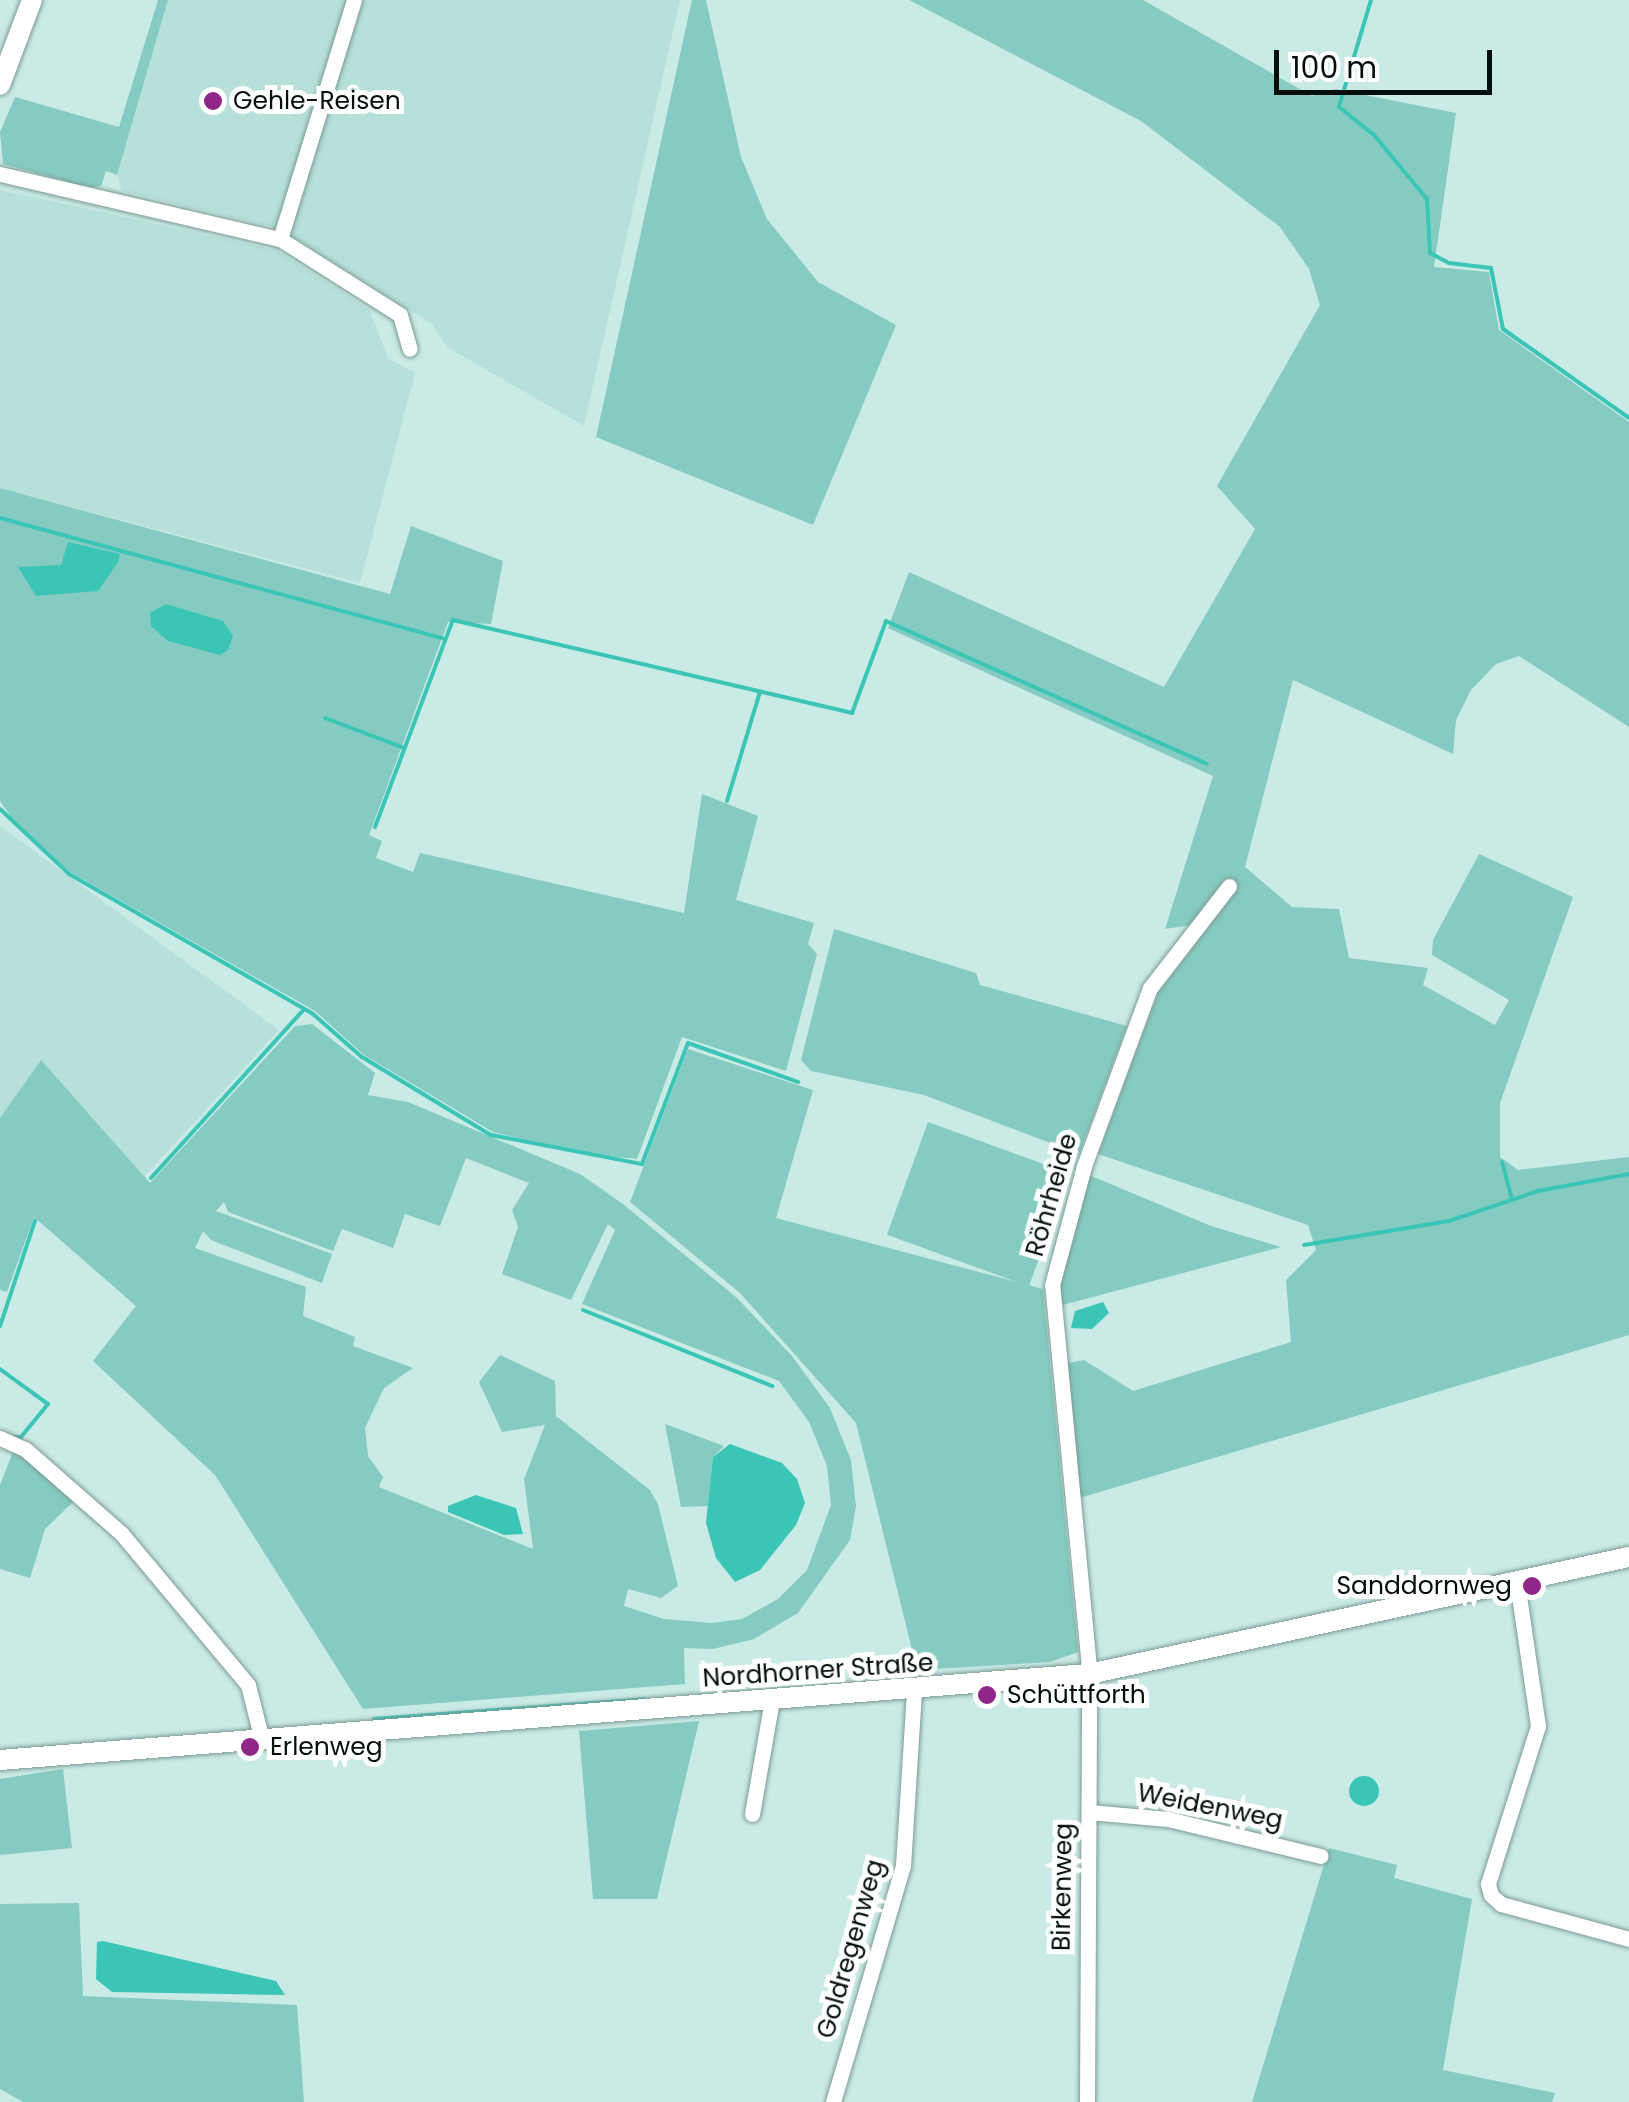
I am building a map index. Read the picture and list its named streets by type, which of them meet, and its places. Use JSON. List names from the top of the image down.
{
  "streets": {
    "street": [
      "Röhrheide",
      "Nordhorner Straße",
      "Weidenweg",
      "Birkenweg",
      "Goldregenweg"
    ]
  },
  "crossings": [
    ["Röhrheide", "Nordhorner Straße"],
    ["Röhrheide", "Birkenweg"],
    ["Nordhorner Straße", "Birkenweg"],
    ["Nordhorner Straße", "Goldregenweg"],
    ["Weidenweg", "Birkenweg"]
  ],
  "places": [
    "Gehle-Reisen",
    "Sanddornweg",
    "Schüttforth",
    "Erlenweg"
  ],
  "scale_bar": "100 m"
}
